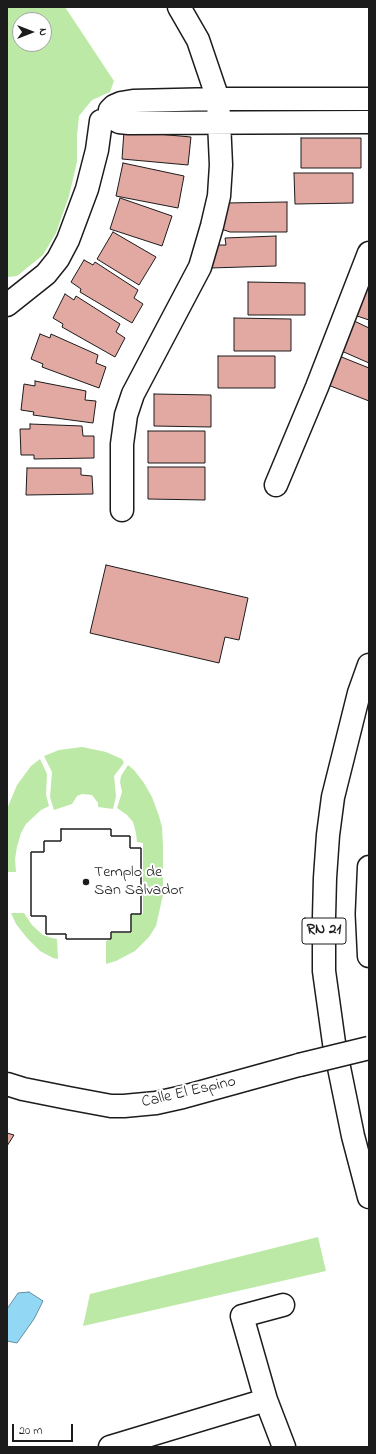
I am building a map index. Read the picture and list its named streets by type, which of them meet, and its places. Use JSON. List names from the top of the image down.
{
  "streets": {
    "main road": ["RN 21", "Calle El Espino"]
  },
  "places": ["Templo de San Salvador"],
  "scale_bar": "20 m",
  "north": "right"
}
